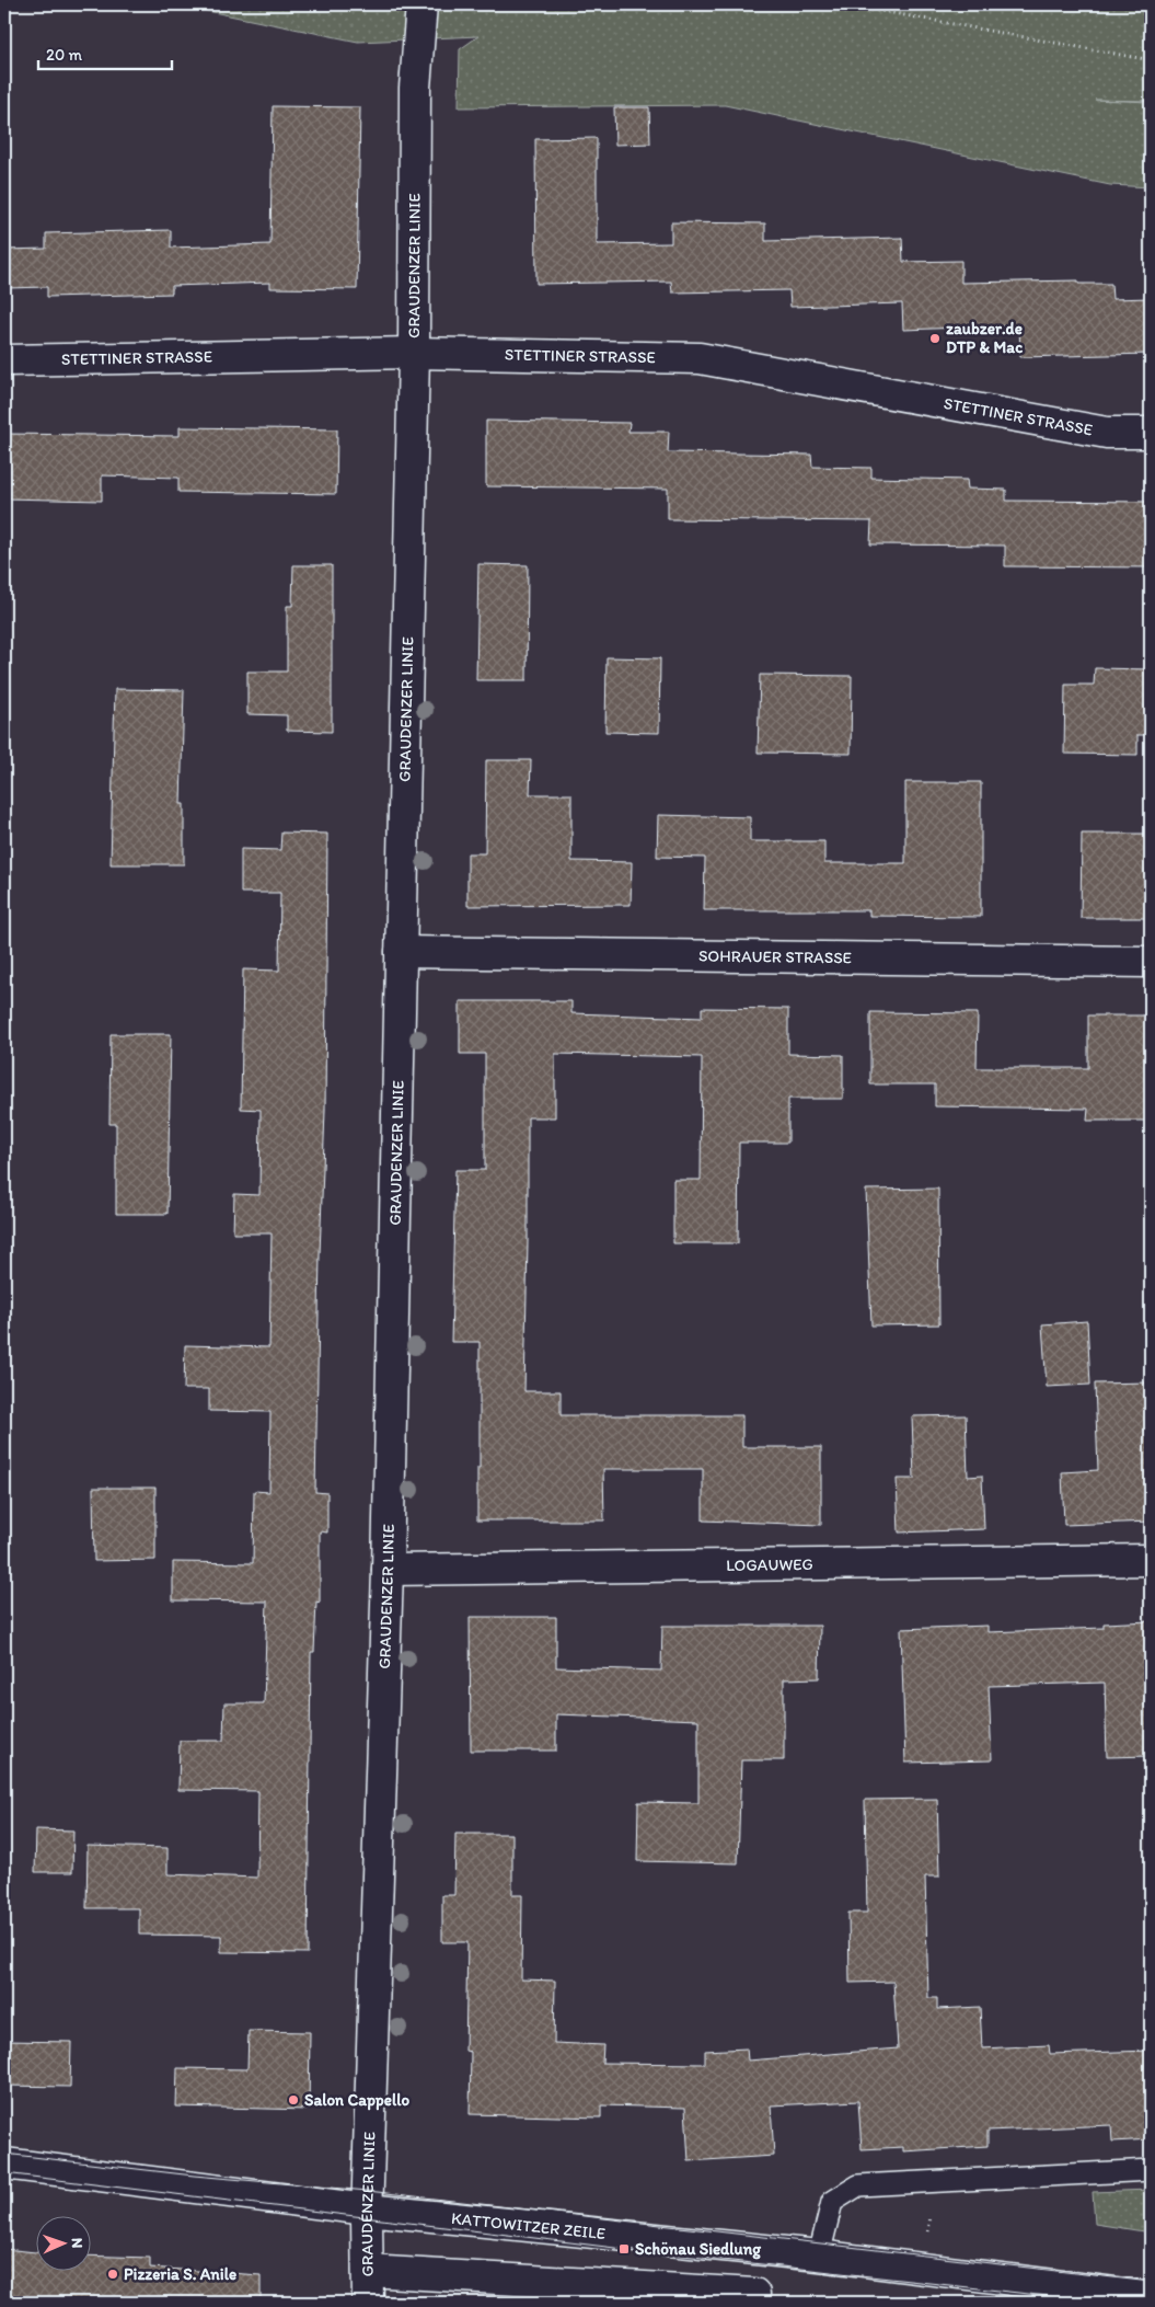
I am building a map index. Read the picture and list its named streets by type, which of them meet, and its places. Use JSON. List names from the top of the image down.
{
  "streets": {
    "street": [
      "GRAUDENZER LINIE",
      "STETTINER STRASSE",
      "SOHRAUER STRASSE",
      "LOGAUWEG",
      "KATTOWITZER ZEILE"
    ]
  },
  "crossings": [
    ["GRAUDENZER LINIE", "STETTINER STRASSE"],
    ["GRAUDENZER LINIE", "SOHRAUER STRASSE"],
    ["GRAUDENZER LINIE", "LOGAUWEG"],
    ["GRAUDENZER LINIE", "KATTOWITZER ZEILE"]
  ],
  "places": {
    "other": ["zaubzer.de DTP & Mac", "Salon Cappello", "Pizzeria S. Anile"],
    "transit": ["Schönau Siedlung"]
  },
  "scale_bar": "20 m",
  "north": "right"
}
